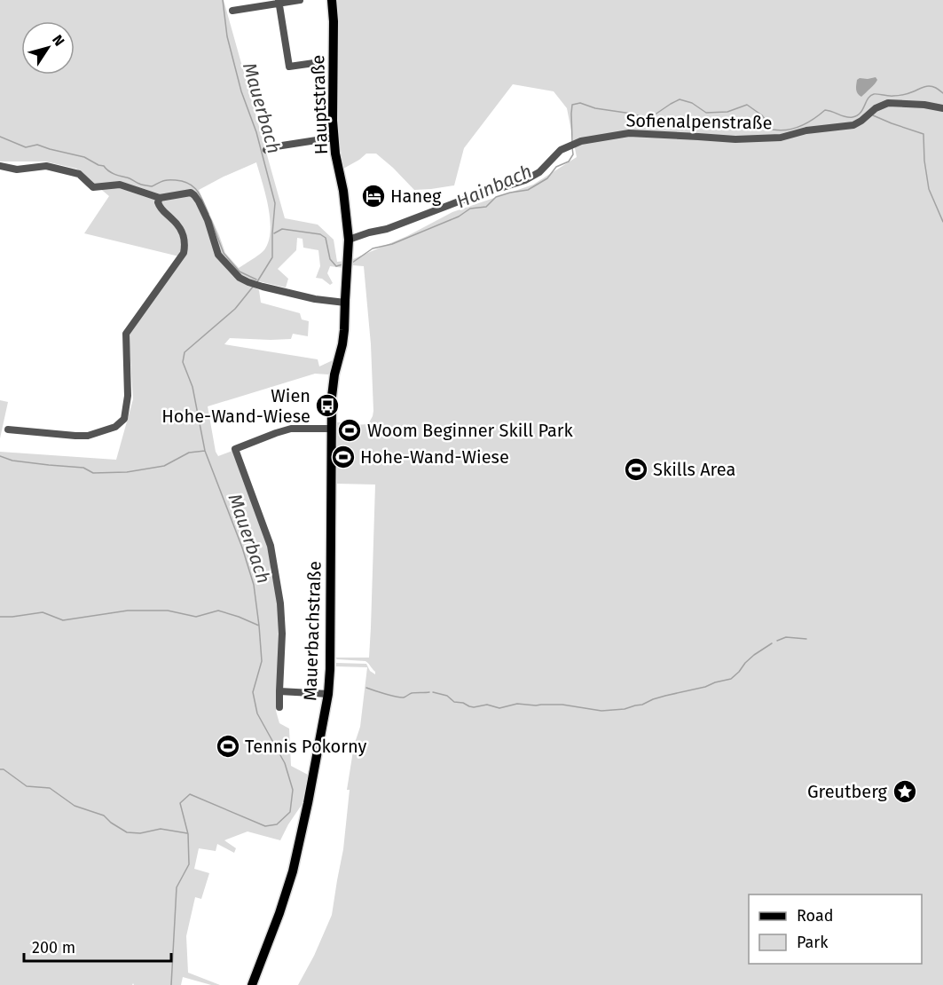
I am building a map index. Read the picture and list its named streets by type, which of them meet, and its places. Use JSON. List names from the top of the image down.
{
  "streets": {
    "main road": ["Hauptstraße", "Mauerbachstraße"],
    "street": ["Sofienalpenstraße"]
  },
  "crossings": [
    ["Hauptstraße", "Sofienalpenstraße"],
    ["Hauptstraße", "Mauerbachstraße"],
    ["Sofienalpenstraße", "Mauerbachstraße"]
  ],
  "water": ["Mauerbach", "Hainbach"],
  "places": {
    "hotel": ["Haneg"],
    "bus stop": ["Wien Hohe-Wand-Wiese"],
    "sports": [
      "Woom Beginner Skill Park",
      "Hohe-Wand-Wiese",
      "Skills Area",
      "Tennis Pokorny"
    ],
    "place": ["Greutberg"]
  },
  "legend": ["Road", "Park"],
  "scale_bar": "200 m",
  "north": "top right"
}
